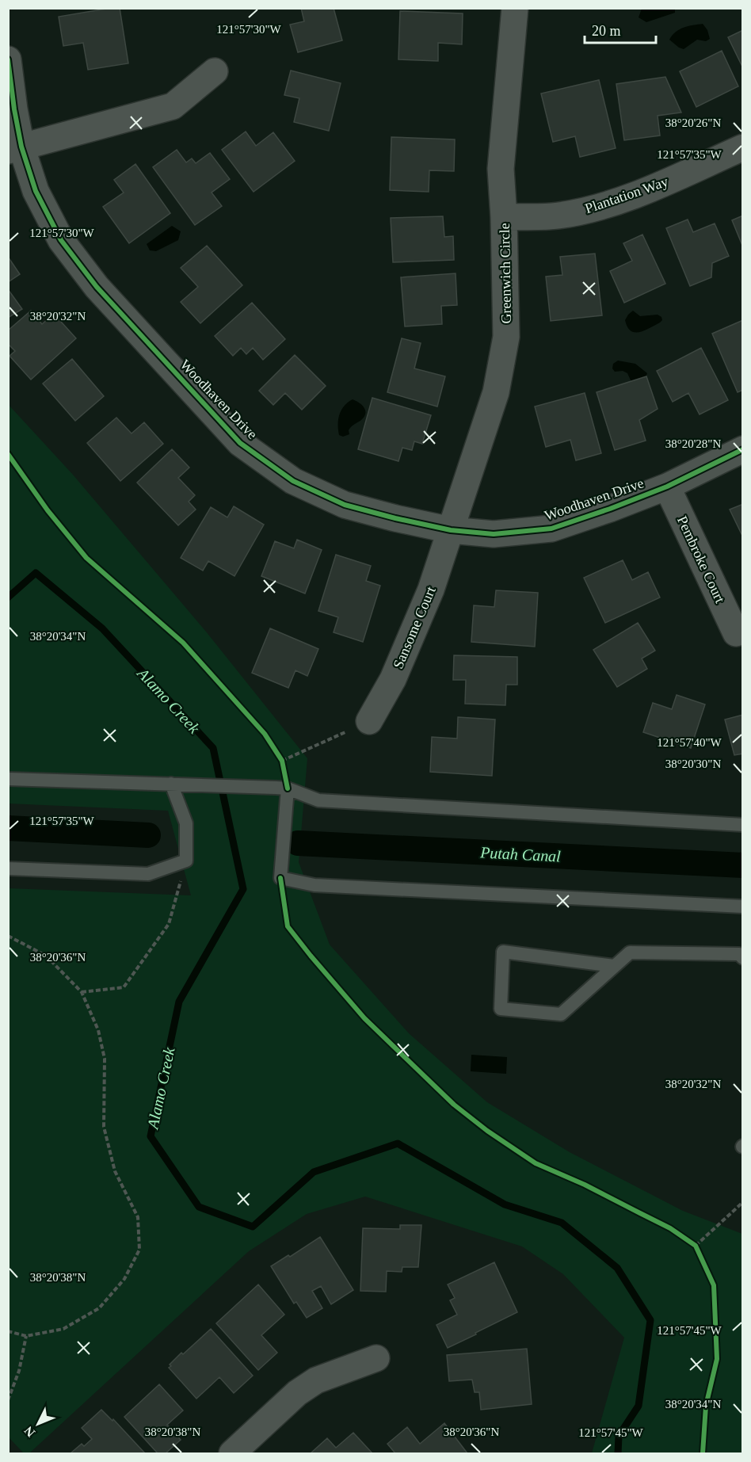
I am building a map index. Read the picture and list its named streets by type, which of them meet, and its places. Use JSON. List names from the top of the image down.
{
  "streets": {
    "street": [
      "Plantation Way",
      "Greenwich Circle",
      "Woodhaven Drive",
      "Pembroke Court",
      "Sansome Court"
    ]
  },
  "crossings": [
    ["Plantation Way", "Greenwich Circle"],
    ["Greenwich Circle", "Woodhaven Drive"],
    ["Greenwich Circle", "Sansome Court"],
    ["Woodhaven Drive", "Pembroke Court"],
    ["Woodhaven Drive", "Sansome Court"]
  ],
  "water": ["Alamo Creek", "Putah Canal"],
  "scale_bar": "20 m",
  "north": "bottom left",
  "coordinates": [
    "121°57'30\"W",
    "38°20'26\"N",
    "121°57'35\"W",
    "38°20'32\"N",
    "38°20'28\"N",
    "38°20'34\"N",
    "121°57'40\"W",
    "38°20'30\"N",
    "38°20'36\"N",
    "38°20'38\"N",
    "121°57'45\"W"
  ]
}
